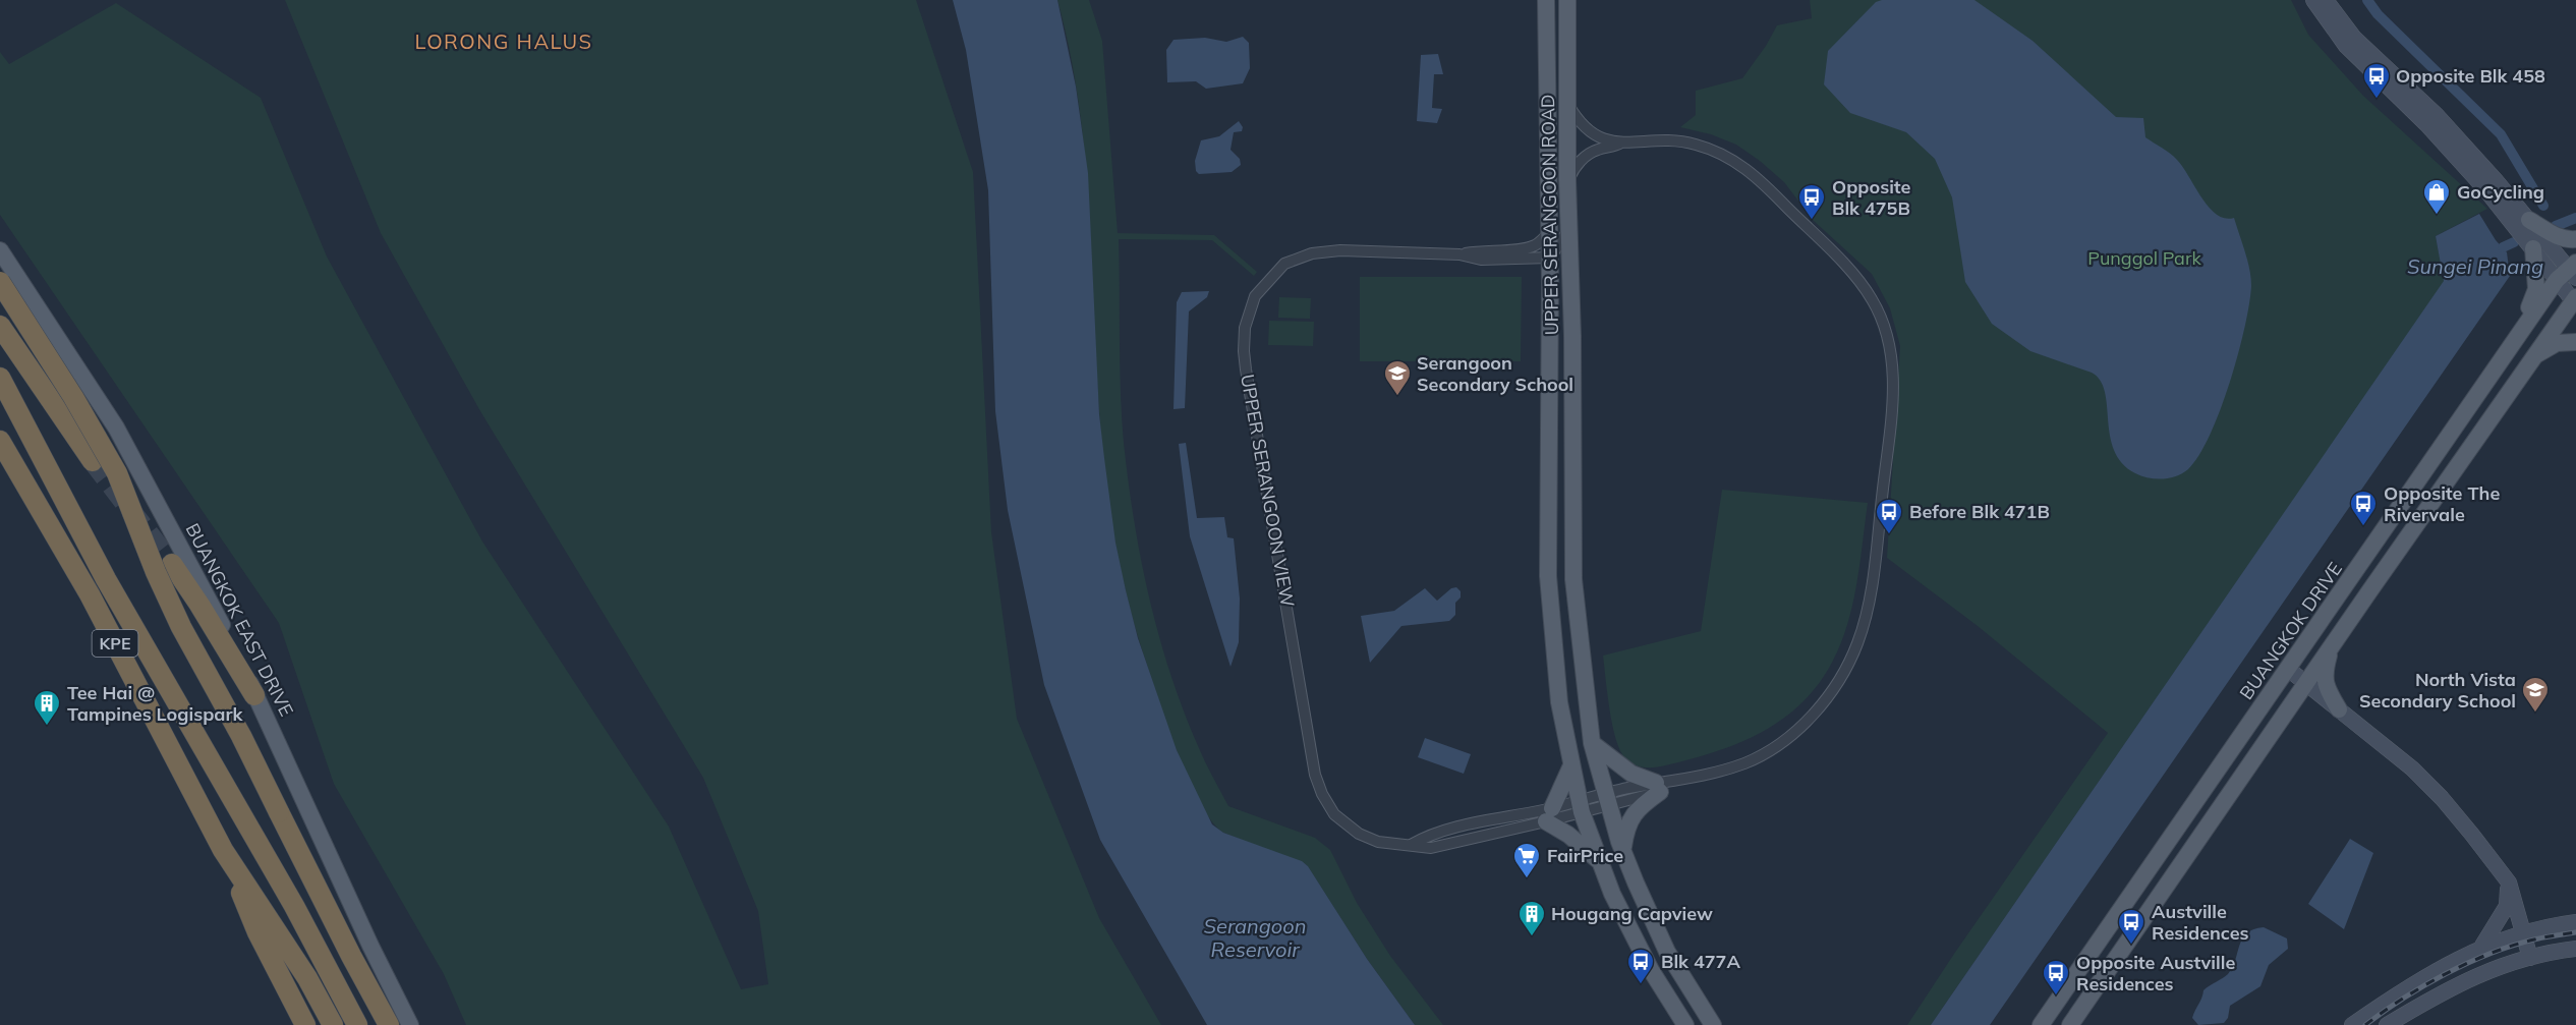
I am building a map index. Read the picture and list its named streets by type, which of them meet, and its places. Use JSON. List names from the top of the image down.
{
  "streets": {
    "highway": ["KPE"],
    "main road": ["UPPER SERANGOON ROAD", "BUANGKOK EAST DRIVE", "BUANGKOK DRIVE"],
    "street": ["UPPER SERANGOON VIEW"]
  },
  "crossings": [
    ["UPPER SERANGOON ROAD", "UPPER SERANGOON VIEW"]
  ],
  "districts": ["LORONG HALUS"],
  "water": ["Sungei Pinang", "Serangoon Reservoir"],
  "parks": ["Punggol Park"],
  "places": {
    "bus stop": [
      "Opposite Blk 458",
      "Opposite Blk 475B",
      "Opposite The Rivervale",
      "Before Blk 471B",
      "Austville Residences",
      "Blk 477A",
      "Opposite Austville Residences"
    ],
    "shop": ["GoCycling"],
    "school or university": ["Serangoon Secondary School", "North Vista Secondary School"],
    "building": ["Tee Hai @ Tampines Logispark", "Hougang Capview"],
    "supermarket": ["FairPrice"]
  }
}
